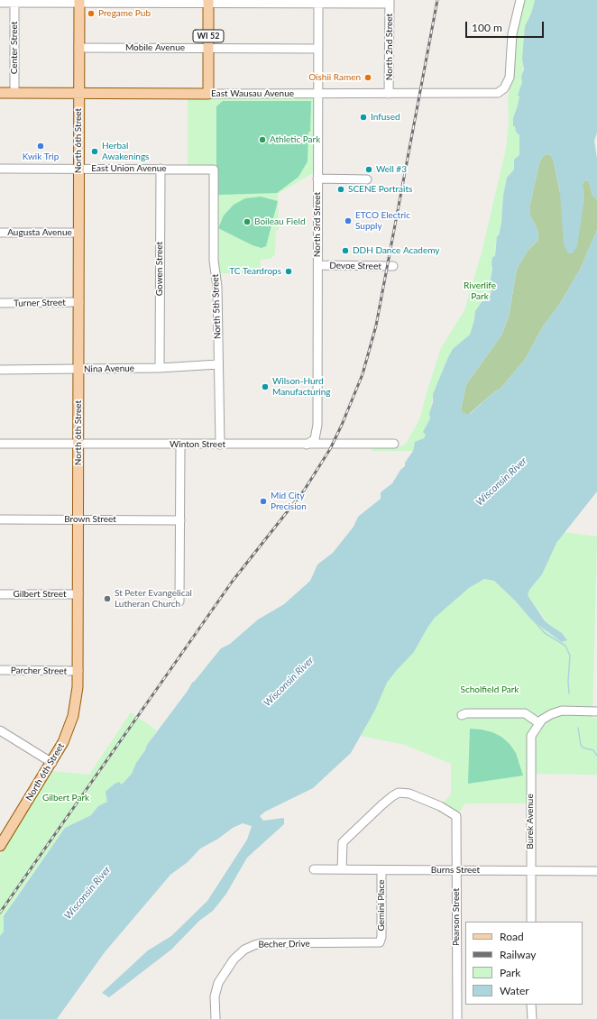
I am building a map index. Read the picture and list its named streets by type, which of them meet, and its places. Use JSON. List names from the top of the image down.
{
  "streets": {
    "main road": ["WI 52", "East Wausau Avenue", "North 6th Street"],
    "street": [
      "North 2nd Street",
      "Center Street",
      "Mobile Avenue",
      "East Union Avenue",
      "North 3rd Street",
      "Augusta Avenue",
      "Devoe Street",
      "Gowen Street",
      "Turner Street",
      "North 5th Street",
      "Nina Avenue",
      "Winton Street",
      "Brown Street",
      "Gilbert Street",
      "Parcher Street",
      "Burek Avenue",
      "Burns Street",
      "Gemini Place",
      "Pearson Street",
      "Becher Drive"
    ]
  },
  "crossings": [
    ["WI 52", "Mobile Avenue"],
    ["WI 52", "East Wausau Avenue"],
    ["North 2nd Street", "East Wausau Avenue"],
    ["Center Street", "East Wausau Avenue"],
    ["Mobile Avenue", "North 6th Street"],
    ["Mobile Avenue", "North 3rd Street"],
    ["East Wausau Avenue", "North 6th Street"],
    ["East Wausau Avenue", "North 3rd Street"],
    ["North 6th Street", "East Union Avenue"],
    ["North 6th Street", "Augusta Avenue"],
    ["North 6th Street", "Turner Street"],
    ["North 6th Street", "Nina Avenue"],
    ["North 6th Street", "Winton Street"],
    ["North 6th Street", "Brown Street"],
    ["North 6th Street", "Gilbert Street"],
    ["North 6th Street", "Parcher Street"],
    ["East Union Avenue", "Gowen Street"],
    ["East Union Avenue", "North 5th Street"],
    ["North 3rd Street", "Devoe Street"],
    ["North 3rd Street", "Winton Street"],
    ["Gowen Street", "Nina Avenue"],
    ["North 5th Street", "Nina Avenue"],
    ["North 5th Street", "Winton Street"],
    ["Burek Avenue", "Burns Street"],
    ["Burns Street", "Gemini Place"],
    ["Burns Street", "Pearson Street"],
    ["Gemini Place", "Becher Drive"]
  ],
  "water": ["Wisconsin River"],
  "parks": ["Riverlife Park", "Scholfield Park", "Gilbert Park"],
  "places": [
    "Pregame Pub",
    "Oishii Ramen",
    "Infused",
    "Athletic Park",
    "Kwik Trip",
    "Herbal Awakenings",
    "Well #3",
    "SCENE Portraits",
    "ETCO Electric Supply",
    "Boileau Field",
    "DDH Dance Academy",
    "TC Teardrops",
    "Wilson-Hurd Manufacturing",
    "Mid City Precision",
    "St Peter Evangelical Lutheran Church"
  ],
  "legend": [
    "Road",
    "Railway",
    "Park",
    "Water"
  ],
  "scale_bar": "100 m"
}
